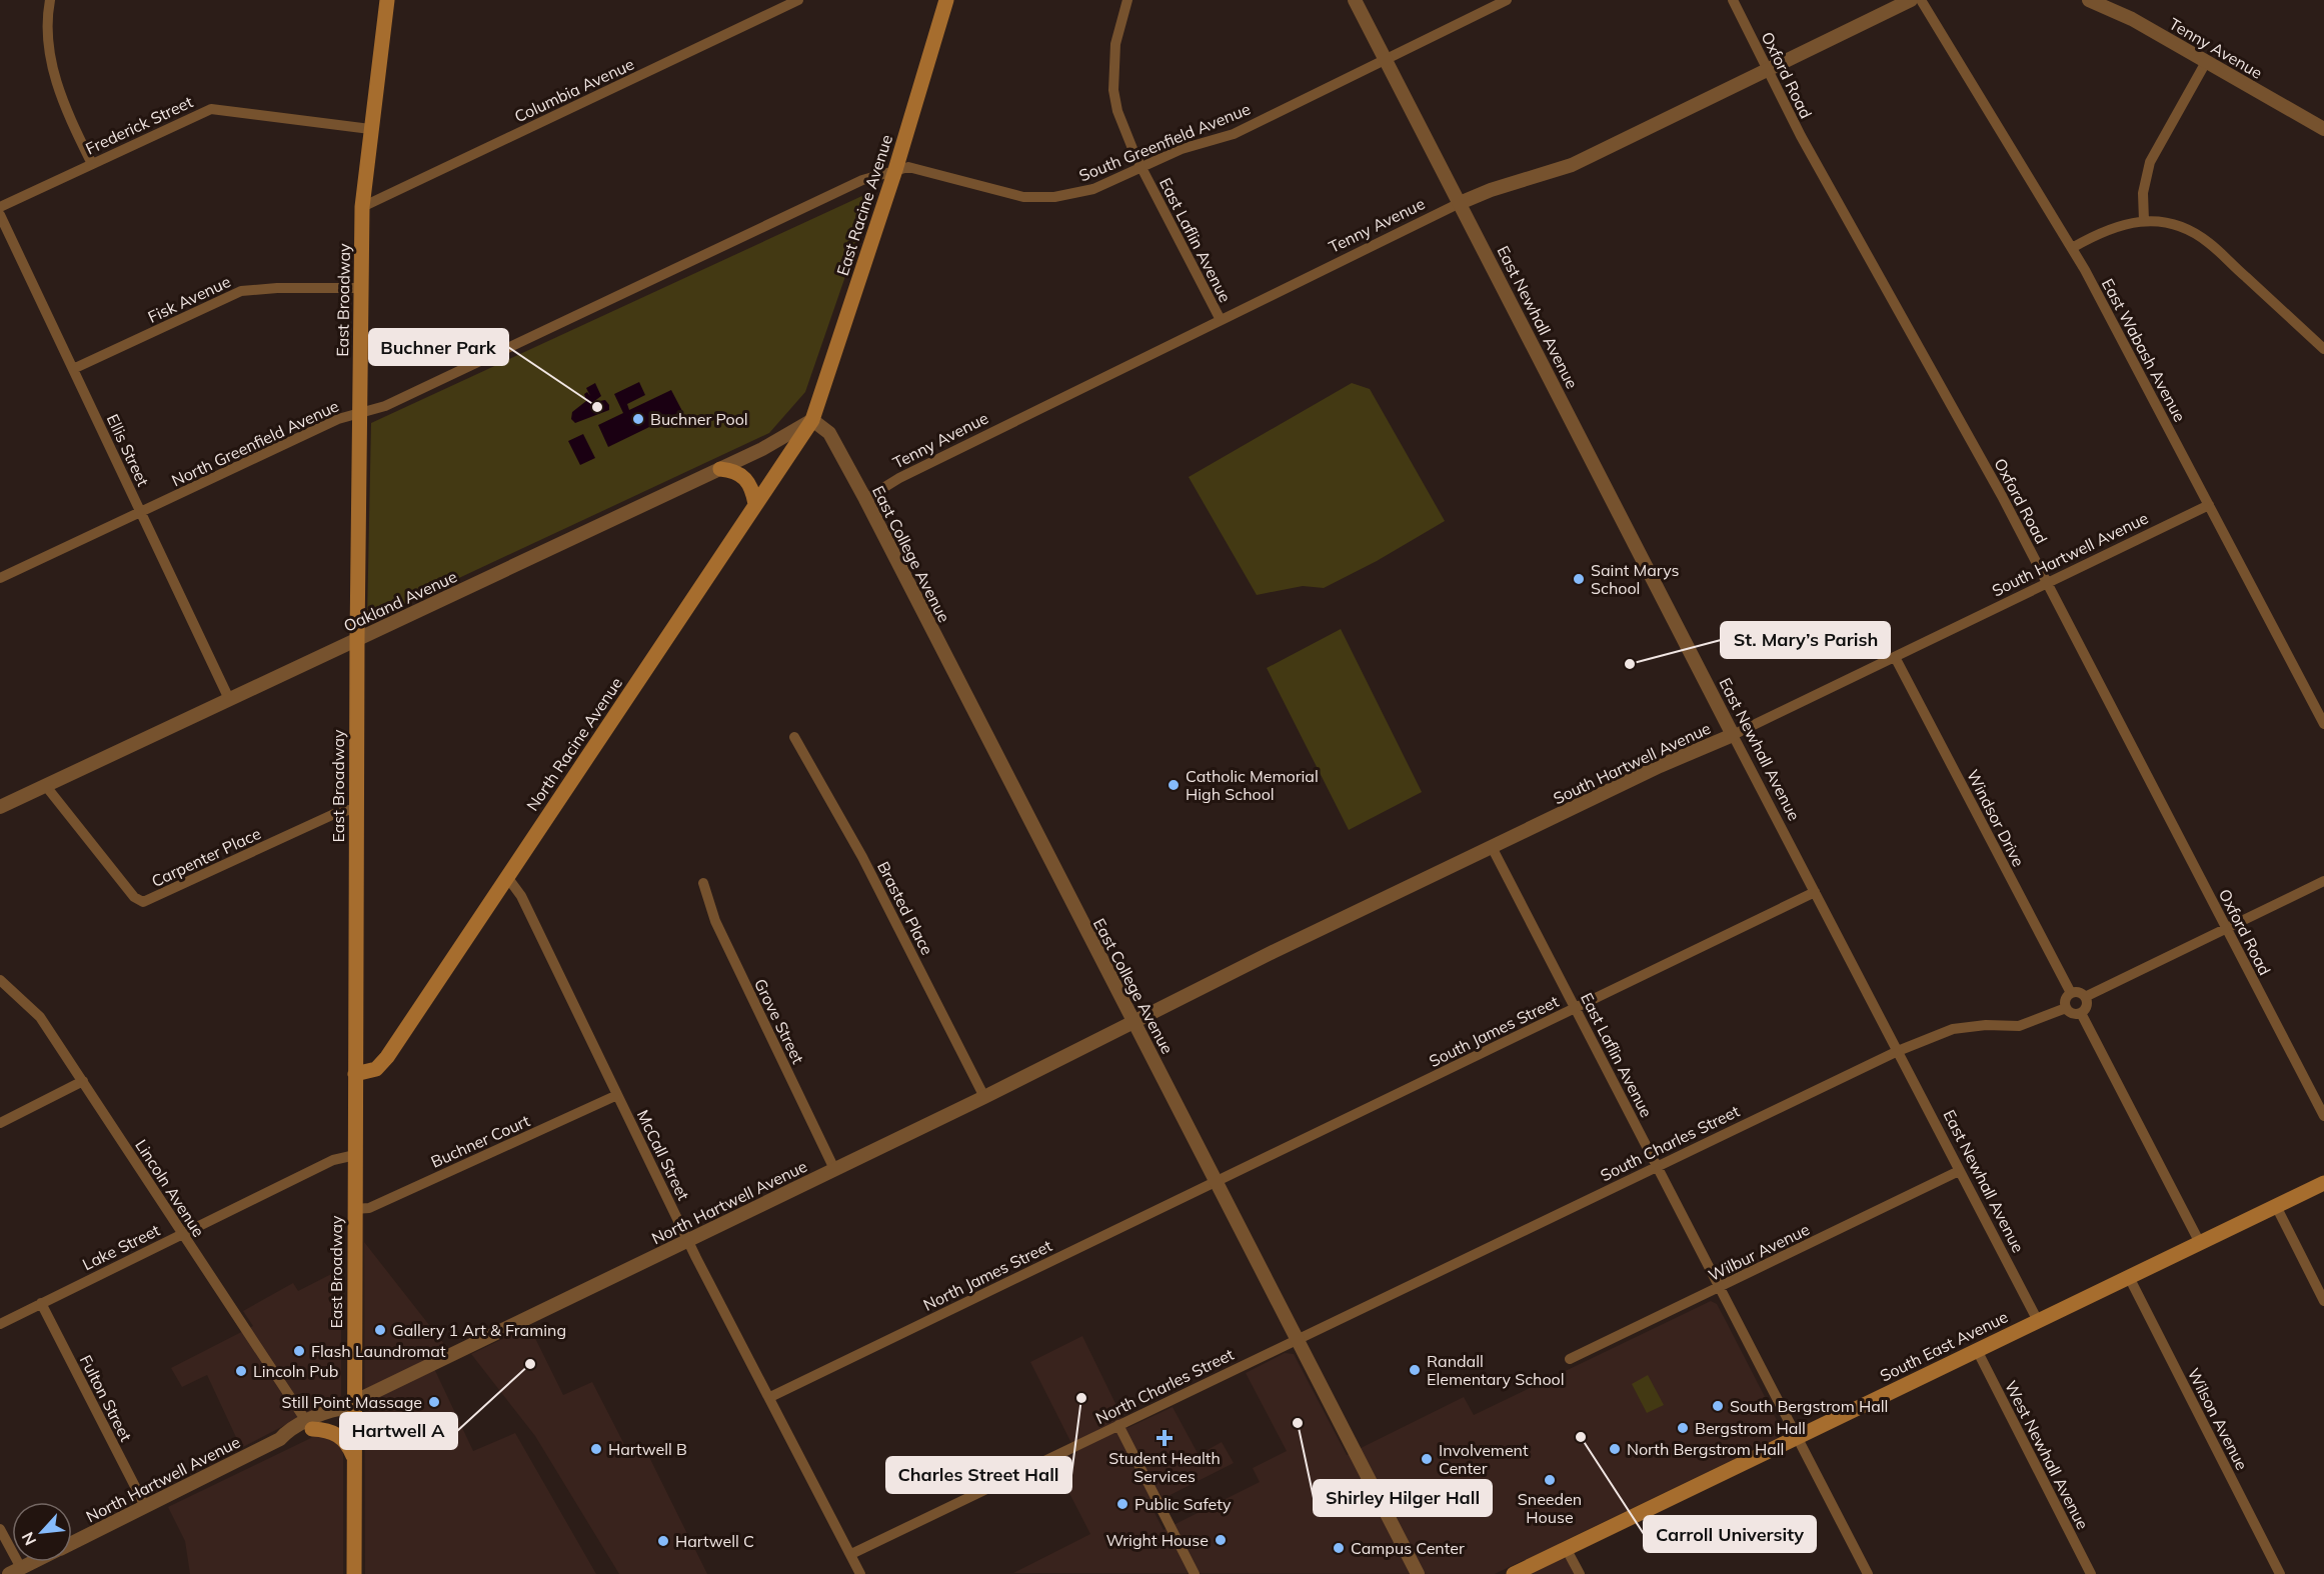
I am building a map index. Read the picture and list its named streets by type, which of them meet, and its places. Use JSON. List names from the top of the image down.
{
  "streets": {
    "main road": [
      "East Racine Avenue",
      "East Broadway",
      "North Racine Avenue",
      "South East Avenue"
    ],
    "street": [
      "Tenny Avenue",
      "Oxford Road",
      "Columbia Avenue",
      "Frederick Street",
      "South Greenfield Avenue",
      "East Laflin Avenue",
      "Fisk Avenue",
      "East Newhall Avenue",
      "East Wabash Avenue",
      "North Greenfield Avenue",
      "Ellis Street",
      "East College Avenue",
      "South Hartwell Avenue",
      "Oakland Avenue",
      "Windsor Drive",
      "Carpenter Place",
      "Brasted Place",
      "Grove Street",
      "South James Street",
      "Buchner Court",
      "South Charles Street",
      "McCall Street",
      "Lincoln Avenue",
      "North Hartwell Avenue",
      "Lake Street",
      "Wilbur Avenue",
      "North James Street",
      "North Charles Street",
      "Fulton Street",
      "Wilson Avenue",
      "West Newhall Avenue"
    ]
  },
  "crossings": [
    ["Tenny Avenue", "Oxford Road"],
    ["Tenny Avenue", "East Laflin Avenue"],
    ["Tenny Avenue", "East Newhall Avenue"],
    ["Tenny Avenue", "East College Avenue"],
    ["Oxford Road", "South Hartwell Avenue"],
    ["Columbia Avenue", "East Broadway"],
    ["Frederick Street", "East Broadway"],
    ["South Greenfield Avenue", "East Racine Avenue"],
    ["South Greenfield Avenue", "East Laflin Avenue"],
    ["South Greenfield Avenue", "East Newhall Avenue"],
    ["South Greenfield Avenue", "North Greenfield Avenue"],
    ["East Racine Avenue", "East College Avenue"],
    ["East Racine Avenue", "Oakland Avenue"],
    ["East Racine Avenue", "North Racine Avenue"],
    ["East Laflin Avenue", "South Hartwell Avenue"],
    ["East Laflin Avenue", "South James Street"],
    ["East Laflin Avenue", "South Charles Street"],
    ["East Laflin Avenue", "Wilbur Avenue"],
    ["East Laflin Avenue", "South East Avenue"],
    ["Fisk Avenue", "East Broadway"],
    ["Fisk Avenue", "Ellis Street"],
    ["East Broadway", "North Greenfield Avenue"],
    ["East Broadway", "Oakland Avenue"],
    ["East Broadway", "North Racine Avenue"],
    ["East Broadway", "Carpenter Place"],
    ["East Broadway", "Buchner Court"],
    ["East Broadway", "North Hartwell Avenue"],
    ["East Broadway", "Lake Street"],
    ["East Newhall Avenue", "South Hartwell Avenue"],
    ["East Newhall Avenue", "South James Street"],
    ["East Newhall Avenue", "South Charles Street"],
    ["East Newhall Avenue", "Wilbur Avenue"],
    ["East Newhall Avenue", "South East Avenue"],
    ["East Wabash Avenue", "South Hartwell Avenue"],
    ["North Greenfield Avenue", "Ellis Street"],
    ["Ellis Street", "Oakland Avenue"],
    ["East College Avenue", "South Hartwell Avenue"],
    ["East College Avenue", "Oakland Avenue"],
    ["East College Avenue", "North Racine Avenue"],
    ["East College Avenue", "South James Street"],
    ["East College Avenue", "South Charles Street"],
    ["East College Avenue", "North Hartwell Avenue"],
    ["East College Avenue", "North James Street"],
    ["East College Avenue", "North Charles Street"],
    ["South Hartwell Avenue", "Windsor Drive"],
    ["South Hartwell Avenue", "North Hartwell Avenue"],
    ["Oakland Avenue", "North Racine Avenue"],
    ["Oakland Avenue", "Carpenter Place"],
    ["North Racine Avenue", "McCall Street"],
    ["Windsor Drive", "South Charles Street"],
    ["Brasted Place", "North Hartwell Avenue"],
    ["Grove Street", "North Hartwell Avenue"],
    ["South James Street", "North James Street"],
    ["Buchner Court", "McCall Street"],
    ["South Charles Street", "North Charles Street"],
    ["McCall Street", "North Hartwell Avenue"],
    ["McCall Street", "North James Street"],
    ["McCall Street", "North Charles Street"],
    ["Lincoln Avenue", "North Hartwell Avenue"],
    ["Lincoln Avenue", "Lake Street"],
    ["North Hartwell Avenue", "Fulton Street"],
    ["Lake Street", "Fulton Street"],
    ["South East Avenue", "Wilson Avenue"],
    ["South East Avenue", "West Newhall Avenue"]
  ],
  "places": {
    "other": [
      "Buchner Park",
      "Buchner Pool",
      "Saint Marys School",
      "St. Mary’s Parish",
      "Catholic Memorial High School",
      "Gallery 1 Art & Framing",
      "Flash Laundromat",
      "Hartwell A",
      "Randall Elementary School",
      "Lincoln Pub",
      "Charles Street Hall",
      "Still Point Massage",
      "South Bergstrom Hall",
      "Shirley Hilger Hall",
      "Bergstrom Hall",
      "Carroll University",
      "Hartwell B",
      "North Bergstrom Hall",
      "Involvement Center",
      "Sneeden House",
      "Public Safety",
      "Wright House",
      "Hartwell C",
      "Campus Center"
    ],
    "health": ["Student Health Services"]
  },
  "north": "bottom left"
}
